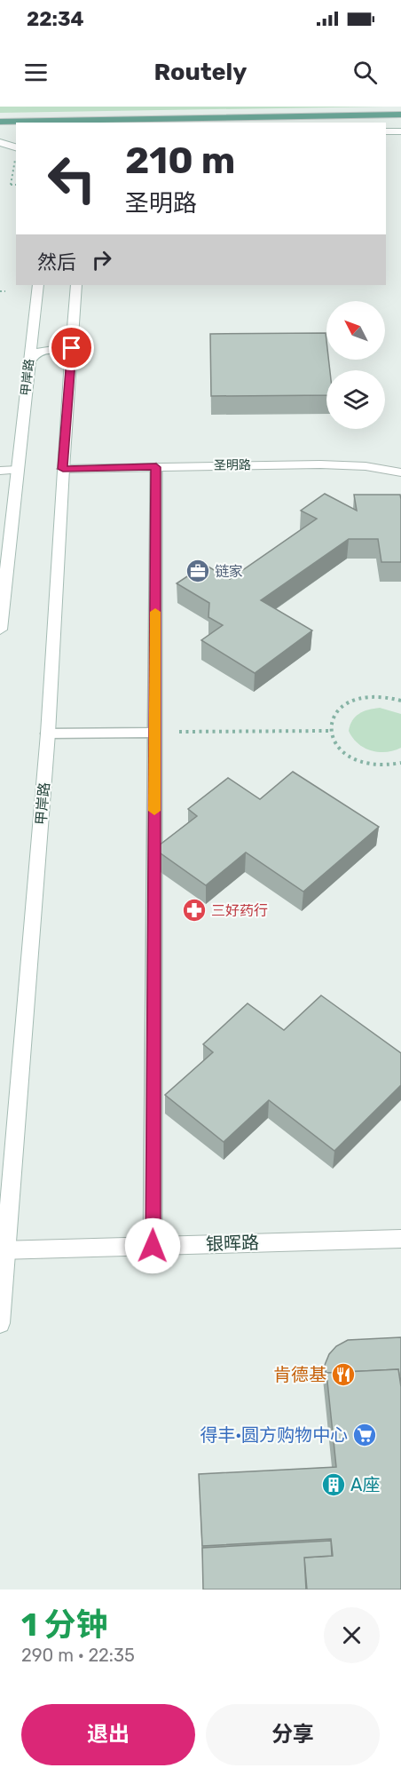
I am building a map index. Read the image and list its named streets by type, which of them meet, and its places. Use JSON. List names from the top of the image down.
{
  "streets": {
    "main road": ["甲岸路", "圣明路", "银晖路"]
  },
  "crossings": [
    ["甲岸路", "圣明路"],
    ["甲岸路", "银晖路"]
  ],
  "places": {
    "office": ["链家"],
    "pharmacy": ["三好药行"],
    "restaurant": ["肯德基"],
    "supermarket": ["得丰·圆方购物中心"],
    "building": ["A座"]
  },
  "north": "top left",
  "page": {
    "status": "22:34",
    "header": "Routely",
    "turn": ["210 m", "圣明路"],
    "then": "然后",
    "heading": ["1 分钟", "290 m · 22:35"],
    "buttons": ["退出", "分享"]
  }
}
